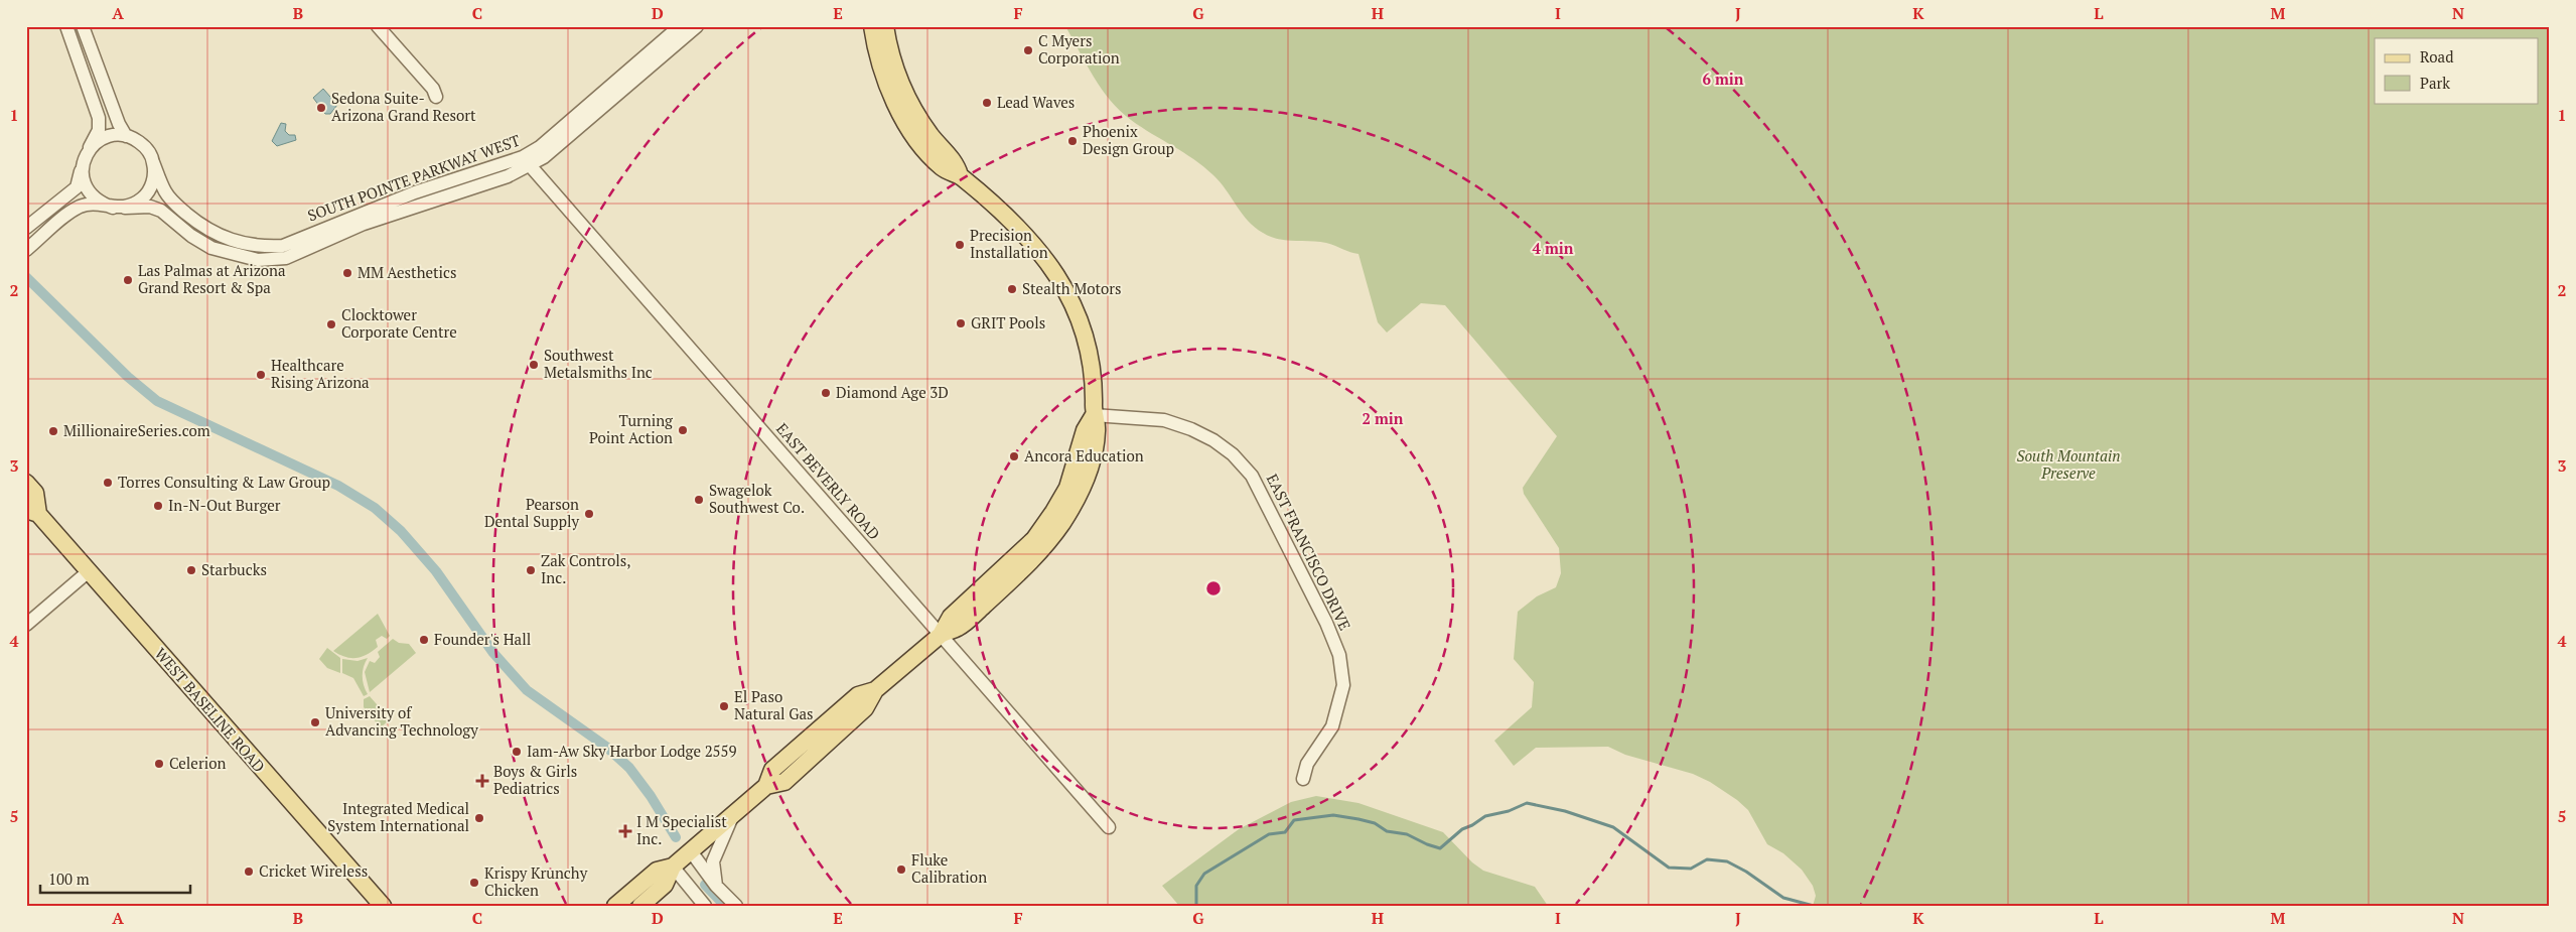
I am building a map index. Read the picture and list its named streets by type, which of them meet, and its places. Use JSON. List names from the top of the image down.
{
  "streets": {
    "main road": ["WEST BASELINE ROAD"],
    "street": ["SOUTH POINTE PARKWAY WEST", "EAST BEVERLY ROAD", "EAST FRANCISCO DRIVE"]
  },
  "crossings": [
    ["SOUTH POINTE PARKWAY WEST", "EAST BEVERLY ROAD"]
  ],
  "parks": ["South Mountain Preserve"],
  "places": {
    "other": [
      "C Myers Corporation",
      "Lead Waves",
      "Sedona Suite- Arizona Grand Resort",
      "Phoenix Design Group",
      "Precision Installation",
      "MM Aesthetics",
      "Las Palmas at Arizona Grand Resort & Spa",
      "Stealth Motors",
      "GRIT Pools",
      "Clocktower Corporate Centre",
      "Southwest Metalsmiths Inc",
      "Healthcare Rising Arizona",
      "Diamond Age 3D",
      "Turning Point Action",
      "MillionaireSeries.com",
      "Ancora Education",
      "Torres Consulting & Law Group",
      "Swagelok Southwest Co.",
      "In-N-Out Burger",
      "Pearson Dental Supply",
      "Starbucks",
      "Zak Controls, Inc.",
      "Founder's Hall",
      "El Paso Natural Gas",
      "University of Advancing Technology",
      "Iam-Aw Sky Harbor Lodge 2559",
      "Celerion",
      "Integrated Medical System International",
      "Fluke Calibration",
      "Cricket Wireless",
      "Krispy Krunchy Chicken"
    ],
    "health": ["Boys & Girls Pediatrics", "I M Specialist Inc."]
  },
  "legend": ["Road", "Park"],
  "scale_bar": "100 m",
  "grid": {
    "columns": [
      "A",
      "B",
      "C",
      "D",
      "E",
      "F",
      "G",
      "H",
      "I",
      "J",
      "K",
      "L",
      "M",
      "N"
    ],
    "rows": [
      "1",
      "2",
      "3",
      "4",
      "5"
    ]
  },
  "rings": ["6 min", "4 min", "2 min"]
}
